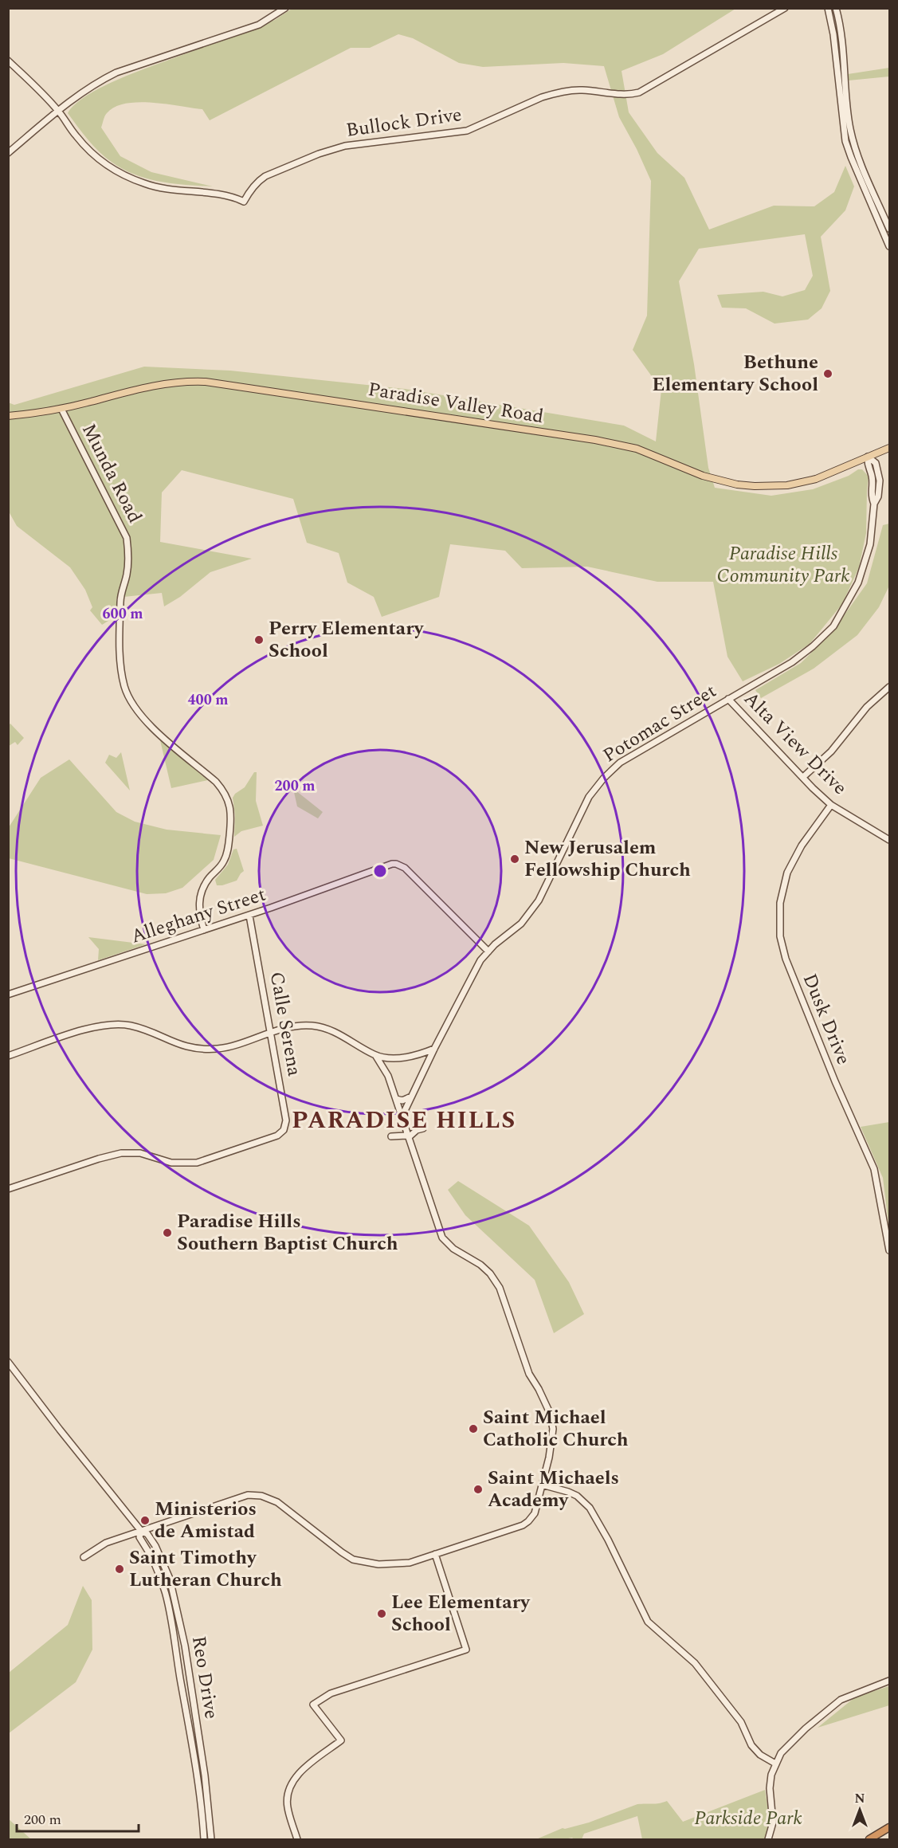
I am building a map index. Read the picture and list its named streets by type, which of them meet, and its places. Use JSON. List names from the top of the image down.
{
  "streets": {
    "main road": ["Paradise Valley Road"],
    "street": [
      "Bullock Drive",
      "Munda Road",
      "Potomac Street",
      "Alta View Drive",
      "Alleghany Street",
      "Dusk Drive",
      "Calle Serena",
      "Reo Drive"
    ]
  },
  "crossings": [
    ["Paradise Valley Road", "Munda Road"],
    ["Paradise Valley Road", "Potomac Street"],
    ["Munda Road", "Alleghany Street"],
    ["Potomac Street", "Alta View Drive"],
    ["Potomac Street", "Alleghany Street"],
    ["Alta View Drive", "Dusk Drive"],
    ["Alleghany Street", "Calle Serena"]
  ],
  "districts": ["PARADISE HILLS"],
  "parks": ["Paradise Hills Community Park", "Parkside Park"],
  "places": [
    "Bethune Elementary School",
    "Perry Elementary School",
    "New Jerusalem Fellowship Church",
    "Paradise Hills Southern Baptist Church",
    "Saint Michael Catholic Church",
    "Saint Michaels Academy",
    "Ministerios de Amistad",
    "Saint Timothy Lutheran Church",
    "Lee Elementary School"
  ],
  "scale_bar": "200 m",
  "north": "top",
  "rings": ["600 m", "400 m", "200 m"]
}
